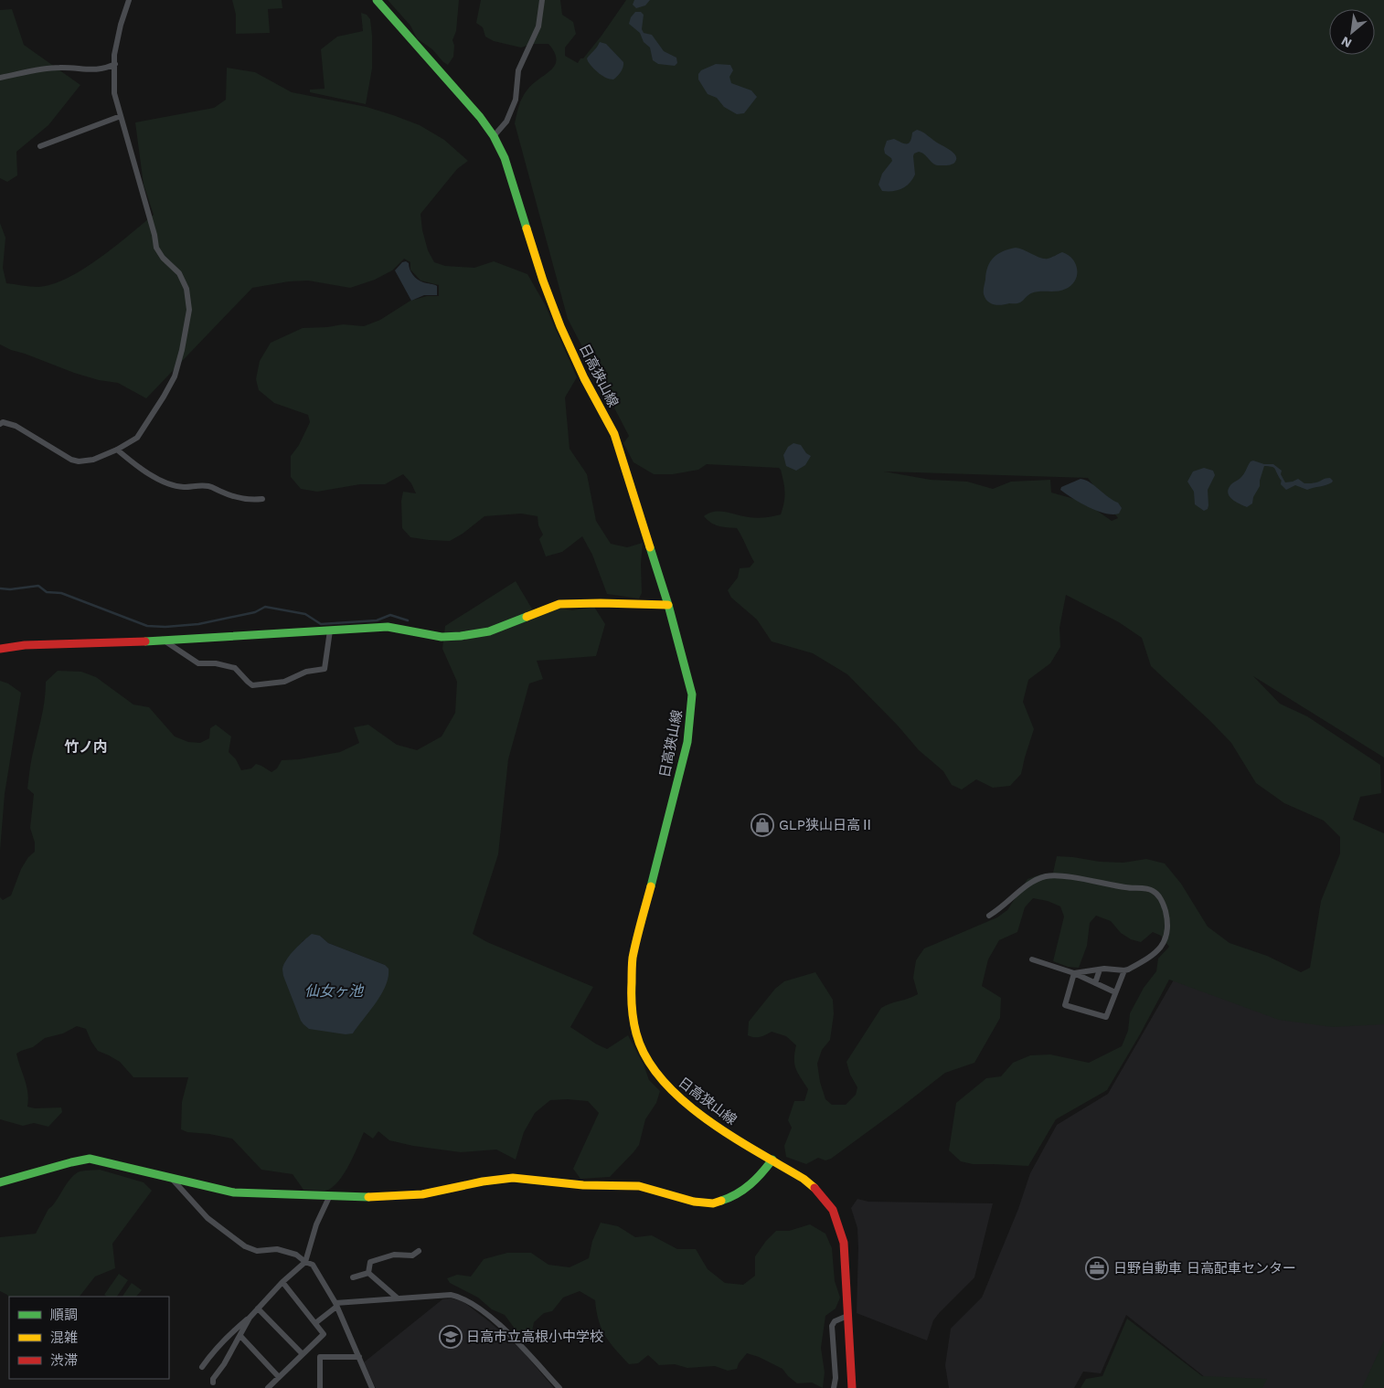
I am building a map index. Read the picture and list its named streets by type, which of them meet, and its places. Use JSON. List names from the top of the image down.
{
  "streets": {
    "main road": ["日高狭山線"]
  },
  "districts": ["竹ノ内"],
  "water": ["仙女ヶ池"],
  "places": {
    "shop": ["GLP狭山日高Ⅱ"],
    "office": ["日野自動車 日高配車センター"],
    "school or university": ["日高市立高根小中学校"]
  },
  "legend": ["順調", "混雑", "渋滞"],
  "north": "bottom left"
}
